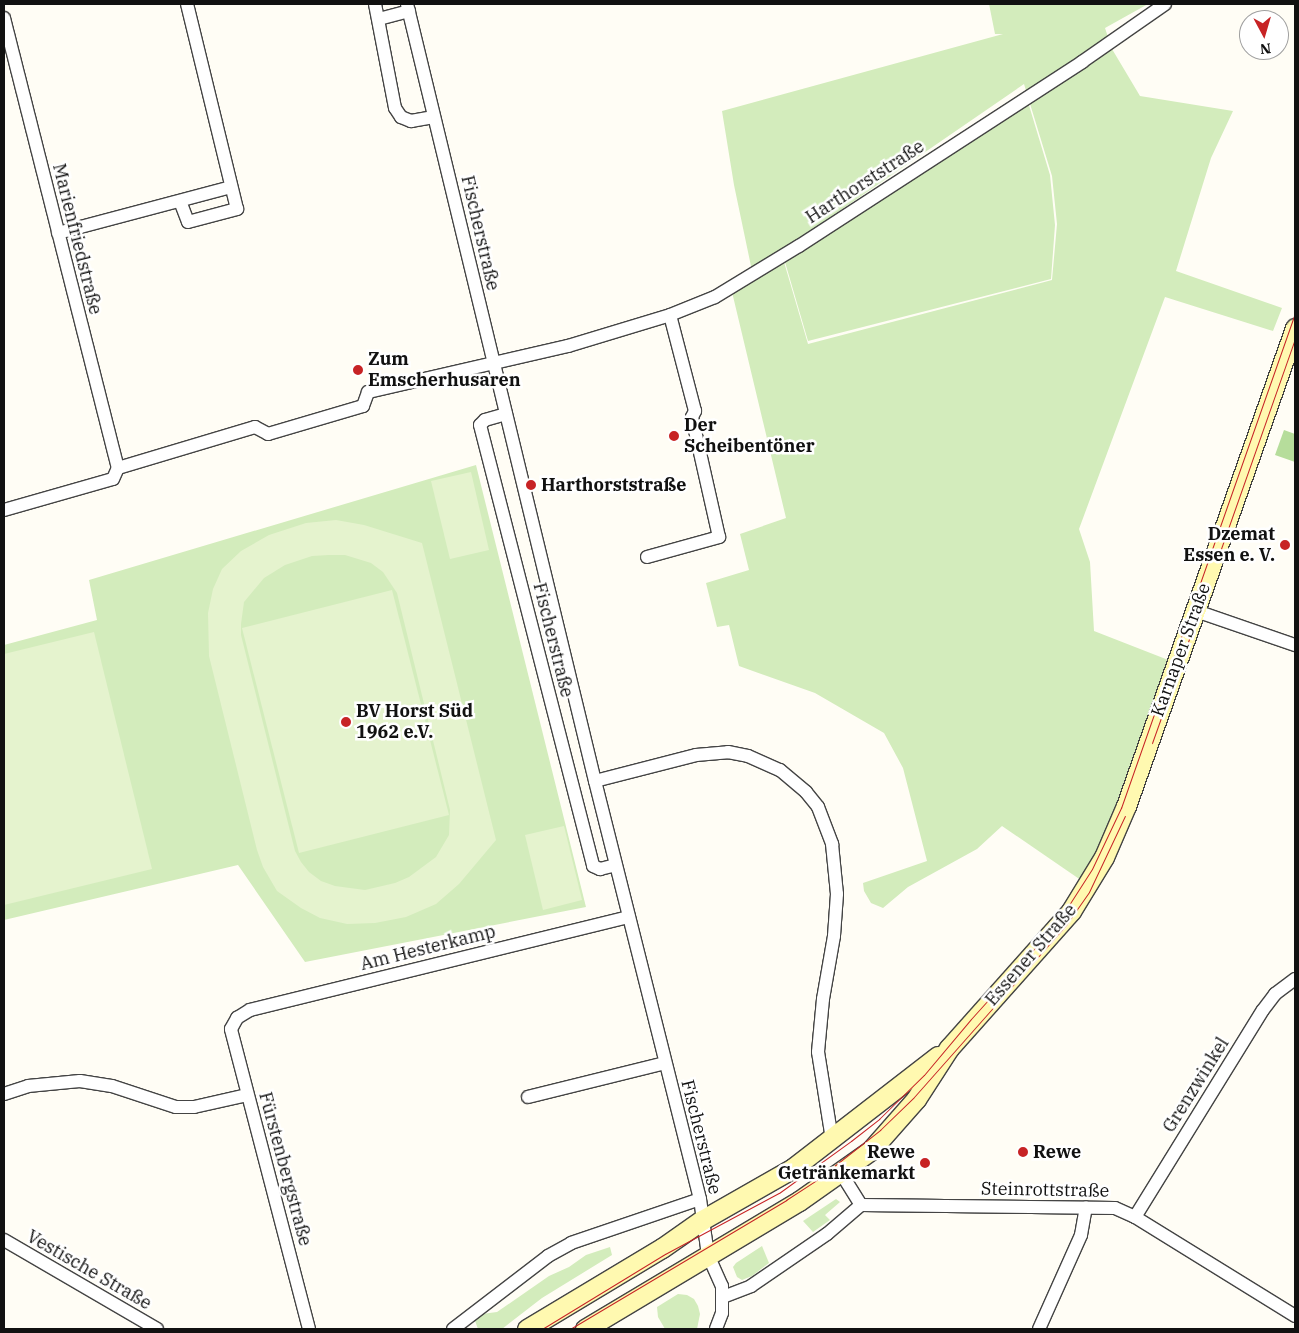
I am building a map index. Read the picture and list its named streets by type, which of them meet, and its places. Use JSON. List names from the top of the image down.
{
  "streets": {
    "main road": ["Karnaper Straße", "Essener Straße"],
    "street": [
      "Harthorststraße",
      "Fischerstraße",
      "Marienfriedstraße",
      "Am Hesterkamp",
      "Grenzwinkel",
      "Fürstenbergstraße",
      "Steinrottstraße",
      "Vestische Straße"
    ]
  },
  "crossings": [
    ["Harthorststraße", "Fischerstraße"],
    ["Harthorststraße", "Marienfriedstraße"],
    ["Fischerstraße", "Am Hesterkamp"],
    ["Fischerstraße", "Essener Straße"],
    ["Karnaper Straße", "Essener Straße"],
    ["Am Hesterkamp", "Fürstenbergstraße"],
    ["Grenzwinkel", "Steinrottstraße"]
  ],
  "places": [
    "Zum Emscherhusaren",
    "Der Scheibentöner",
    "Harthorststraße",
    "Dzemat Essen e. V.",
    "BV Horst Süd 1962 e.V.",
    "Rewe",
    "Rewe Getränkemarkt"
  ],
  "north": "bottom"
}
